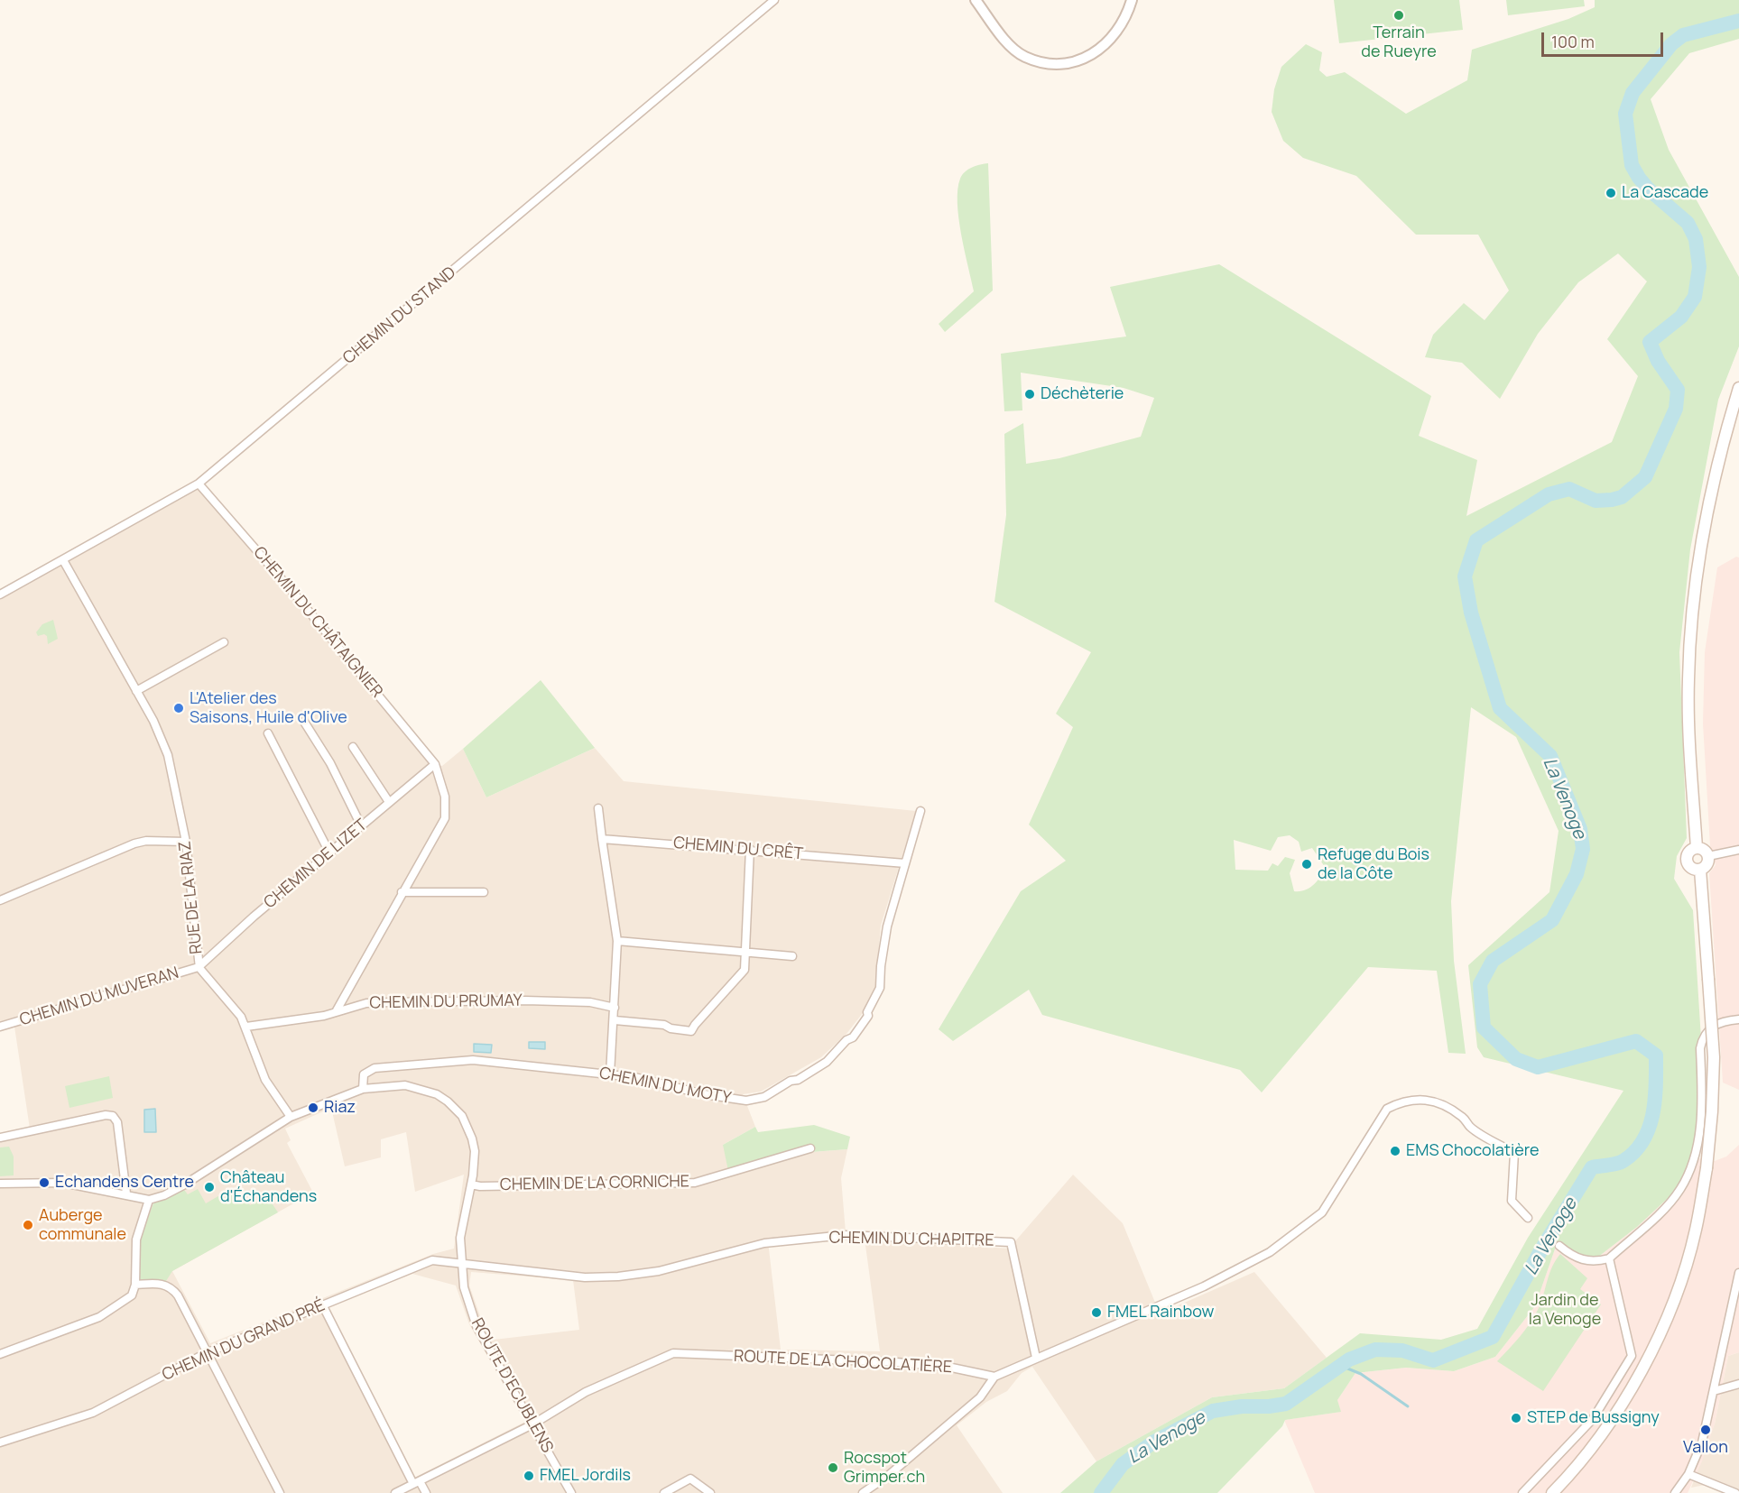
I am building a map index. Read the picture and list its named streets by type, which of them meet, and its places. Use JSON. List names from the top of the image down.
{
  "streets": {
    "street": [
      "CHEMIN DU STAND",
      "CHEMIN DU CHÂTAIGNIER",
      "CHEMIN DU CRÊT",
      "CHEMIN DE LIZET",
      "RUE DE LA RIAZ",
      "CHEMIN DU MUVERAN",
      "CHEMIN DU PRUMAY",
      "CHEMIN DU MOTY",
      "CHEMIN DE LA CORNICHE",
      "CHEMIN DU CHAPITRE",
      "CHEMIN DU GRAND PRÉ",
      "ROUTE DE LA CHOCOLATIÈRE",
      "ROUTE D'ECUBLENS"
    ]
  },
  "crossings": [
    ["CHEMIN DU STAND", "CHEMIN DU CHÂTAIGNIER"],
    ["CHEMIN DU STAND", "RUE DE LA RIAZ"],
    ["CHEMIN DU CHÂTAIGNIER", "CHEMIN DE LIZET"],
    ["CHEMIN DU CRÊT", "CHEMIN DU MOTY"],
    ["CHEMIN DE LIZET", "RUE DE LA RIAZ"],
    ["CHEMIN DE LIZET", "CHEMIN DU MUVERAN"],
    ["RUE DE LA RIAZ", "CHEMIN DU MUVERAN"],
    ["RUE DE LA RIAZ", "CHEMIN DU PRUMAY"],
    ["RUE DE LA RIAZ", "ROUTE D'ECUBLENS"],
    ["CHEMIN DU MOTY", "ROUTE D'ECUBLENS"],
    ["CHEMIN DE LA CORNICHE", "ROUTE D'ECUBLENS"],
    ["CHEMIN DU CHAPITRE", "CHEMIN DU GRAND PRÉ"],
    ["CHEMIN DU CHAPITRE", "ROUTE D'ECUBLENS"],
    ["CHEMIN DU GRAND PRÉ", "ROUTE D'ECUBLENS"],
    ["ROUTE DE LA CHOCOLATIÈRE", "ROUTE D'ECUBLENS"]
  ],
  "water": ["La Venoge"],
  "parks": ["Jardin de la Venoge"],
  "places": [
    "Terrain de Rueyre",
    "La Cascade",
    "Déchèterie",
    "L'Atelier des Saisons, Huile d'Olive",
    "Refuge du Bois de la Côte",
    "Riaz",
    "EMS Chocolatière",
    "Echandens Centre",
    "Château d'Échandens",
    "Auberge communale",
    "FMEL Rainbow",
    "STEP de Bussigny",
    "Vallon",
    "Rocspot Grimper.ch",
    "FMEL Jordils"
  ],
  "scale_bar": "100 m"
}
